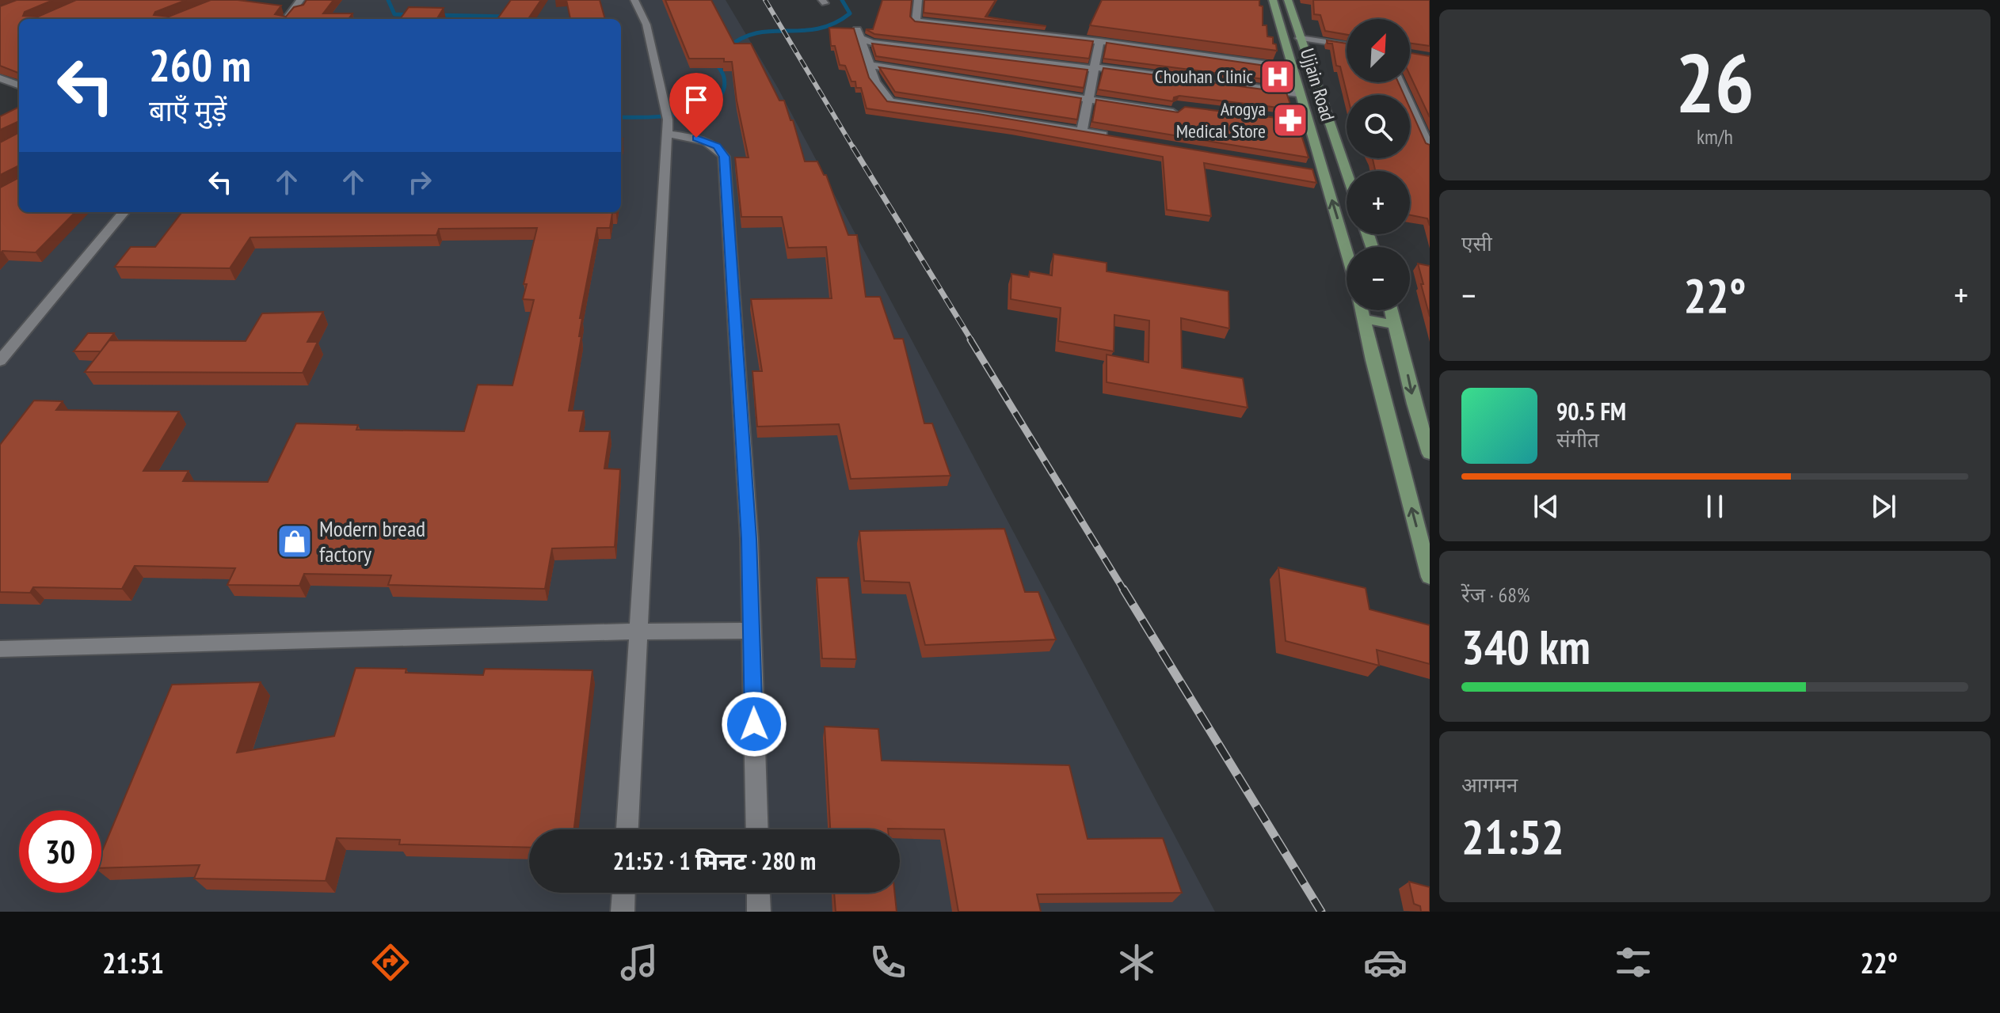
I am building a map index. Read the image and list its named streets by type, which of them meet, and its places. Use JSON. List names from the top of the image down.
{
  "streets": {
    "main road": ["Ujjain Road"]
  },
  "places": {
    "hospital": ["Chouhan Clinic"],
    "pharmacy": ["Arogya Medical Store"],
    "shop": ["Modern bread factory"]
  },
  "north": "top right",
  "page": {
    "tile": [
      ["26", "km/h"],
      "एसी",
      ["रेंज · 68%", "340 km"],
      ["आगमन", "21:52"]
    ],
    "map_buttons": ["+", "−"],
    "turn": ["260 m", "बाएँ मुड़ें"],
    "heat": ["−", "22°", "+"],
    "song": ["90.5 FM", "संगीत"],
    "limit": "30",
    "trip": "21:52 · 1 मिनट · 280 m",
    "tabs": ["21:51", "22°"]
  }
}
